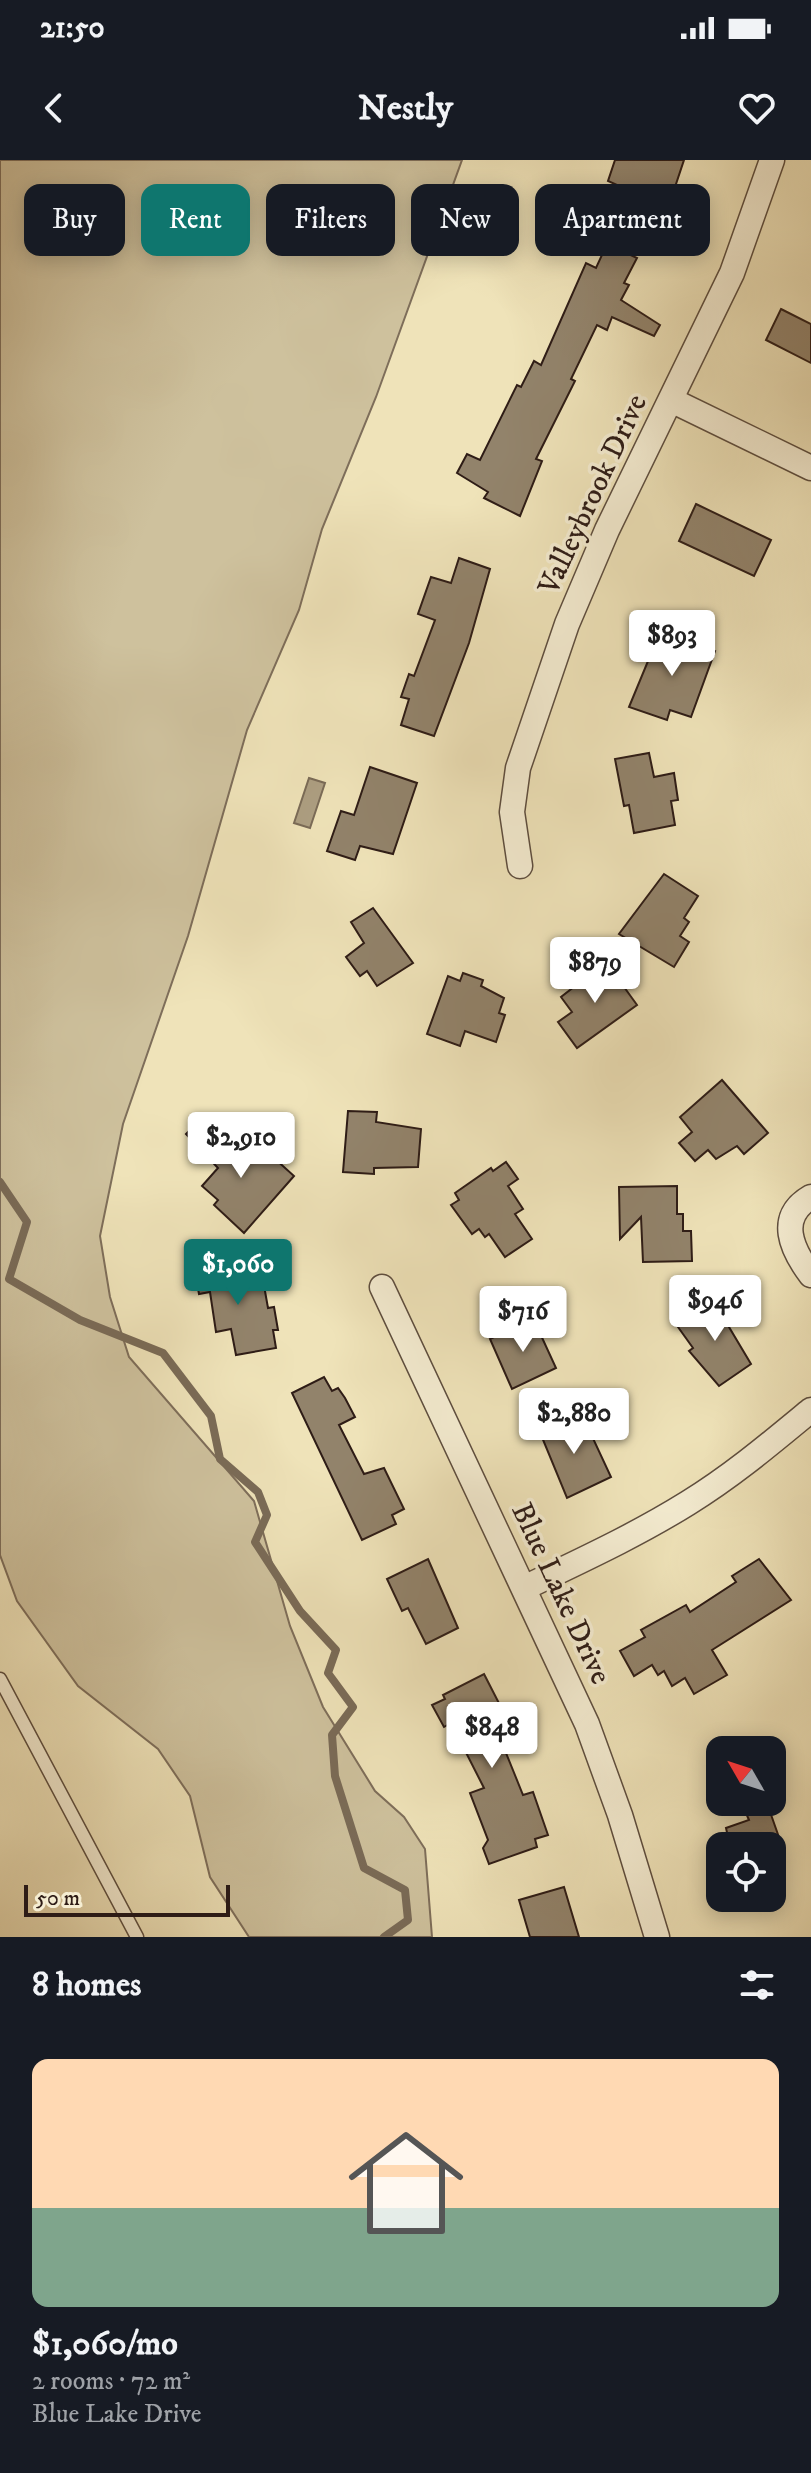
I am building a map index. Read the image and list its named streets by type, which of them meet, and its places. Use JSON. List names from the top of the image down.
{
  "streets": {
    "street": ["Valleybrook Drive", "Blue Lake Drive"]
  },
  "scale_bar": "50 m",
  "north": "top left",
  "page": {
    "status": "21:50",
    "header": "Nestly",
    "chip": [
      "Buy",
      "Rent",
      "Filters",
      "New",
      "Apartment"
    ],
    "price": [
      "$893",
      "$879",
      "$2,910",
      "$1,060",
      "$946",
      "$716",
      "$2,880",
      "$848"
    ],
    "scale": "50 m",
    "heading": "8 homes",
    "list": [
      {
        "name": "$1,060/mo",
        "note": "2 rooms · 72 m² · Blue Lake Drive"
      }
    ]
  }
}
